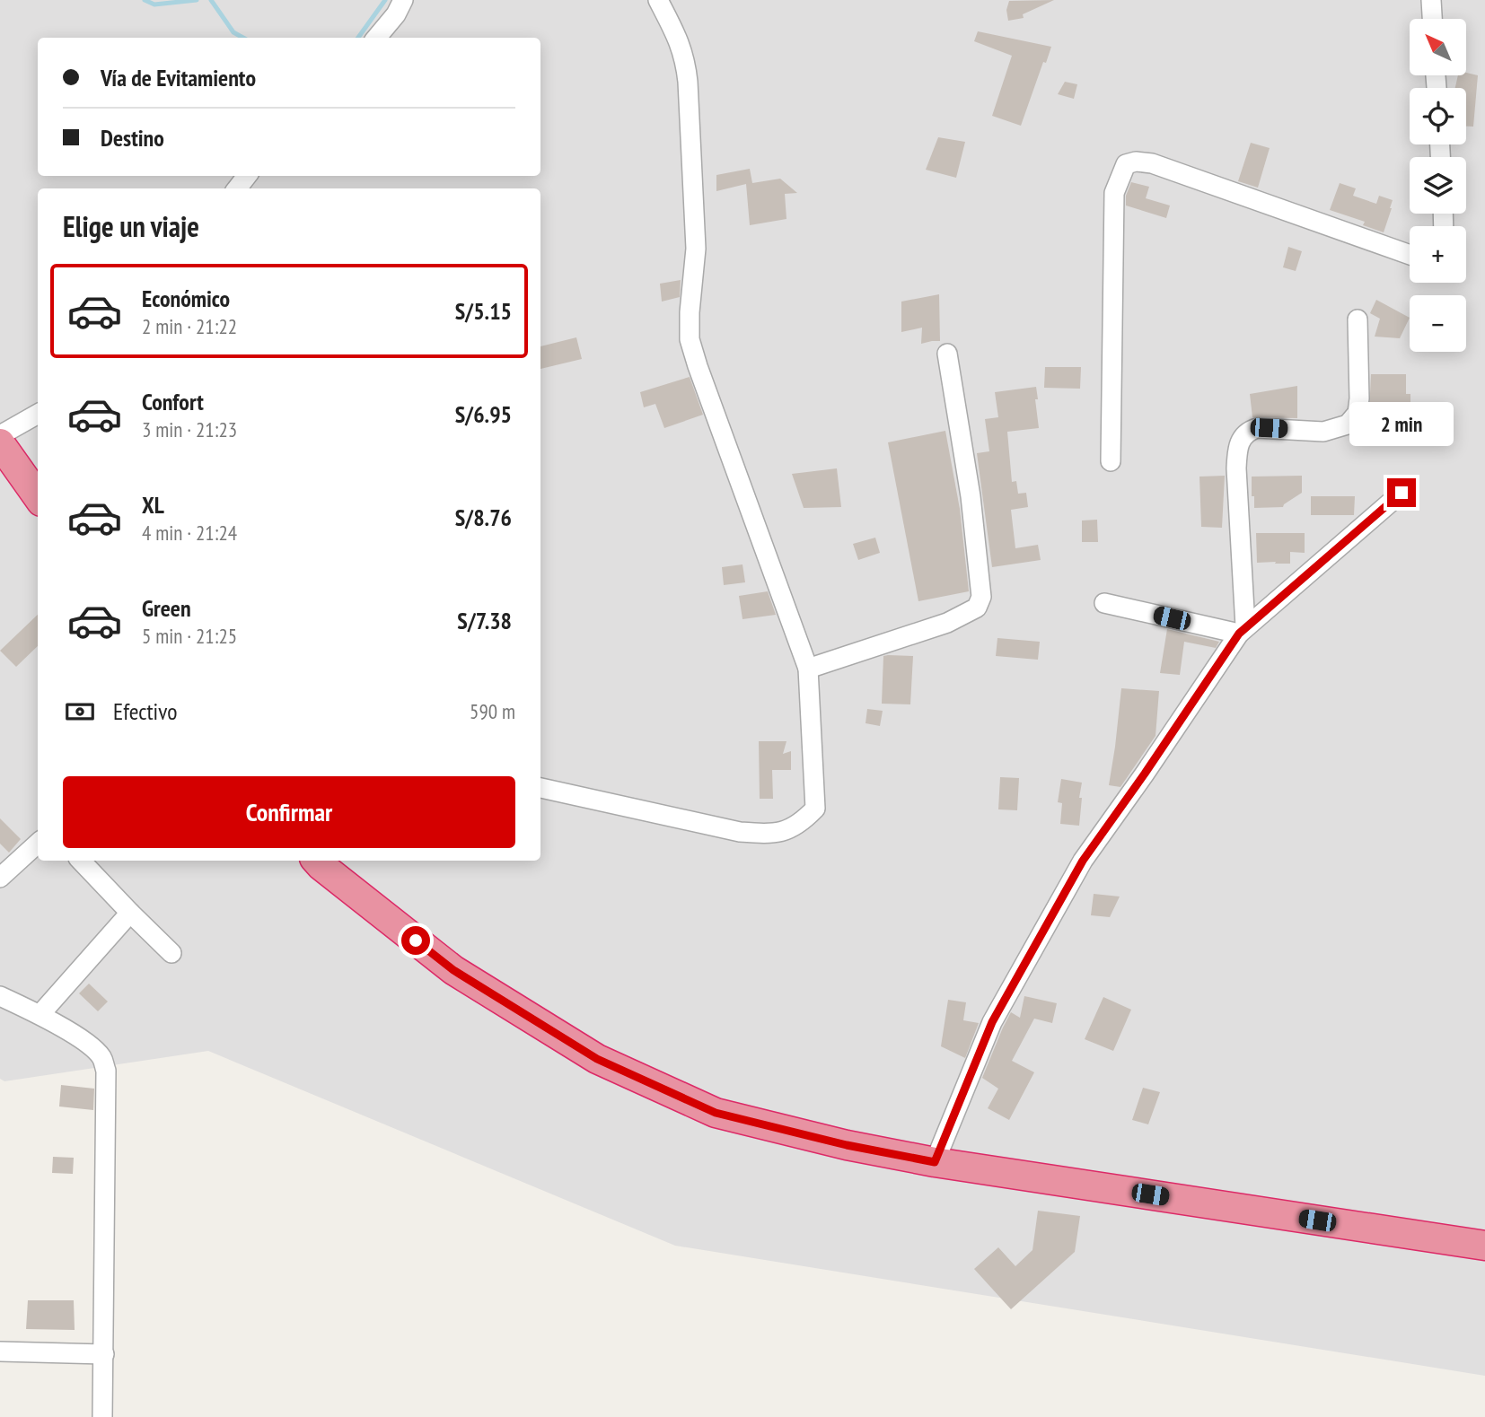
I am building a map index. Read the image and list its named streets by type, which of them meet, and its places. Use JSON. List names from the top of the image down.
{
  "north": "top left",
  "page": {
    "map_buttons": ["+", "−"],
    "banner": ["Vía de Evitamiento", "Destino"],
    "heading": "Elige un viaje",
    "list": [
      {
        "name": "Económico",
        "note": "2 min · 21:22",
        "value": "S/5.15"
      },
      {
        "name": "Confort",
        "note": "3 min · 21:23",
        "value": "S/6.95"
      },
      {
        "name": "XL",
        "note": "4 min · 21:24",
        "value": "S/8.76"
      },
      {
        "name": "Green",
        "note": "5 min · 21:25",
        "value": "S/7.38"
      }
    ],
    "bubble": "2 min",
    "pay": ["Efectivo", "590 m"],
    "buttons": "Confirmar"
  }
}
